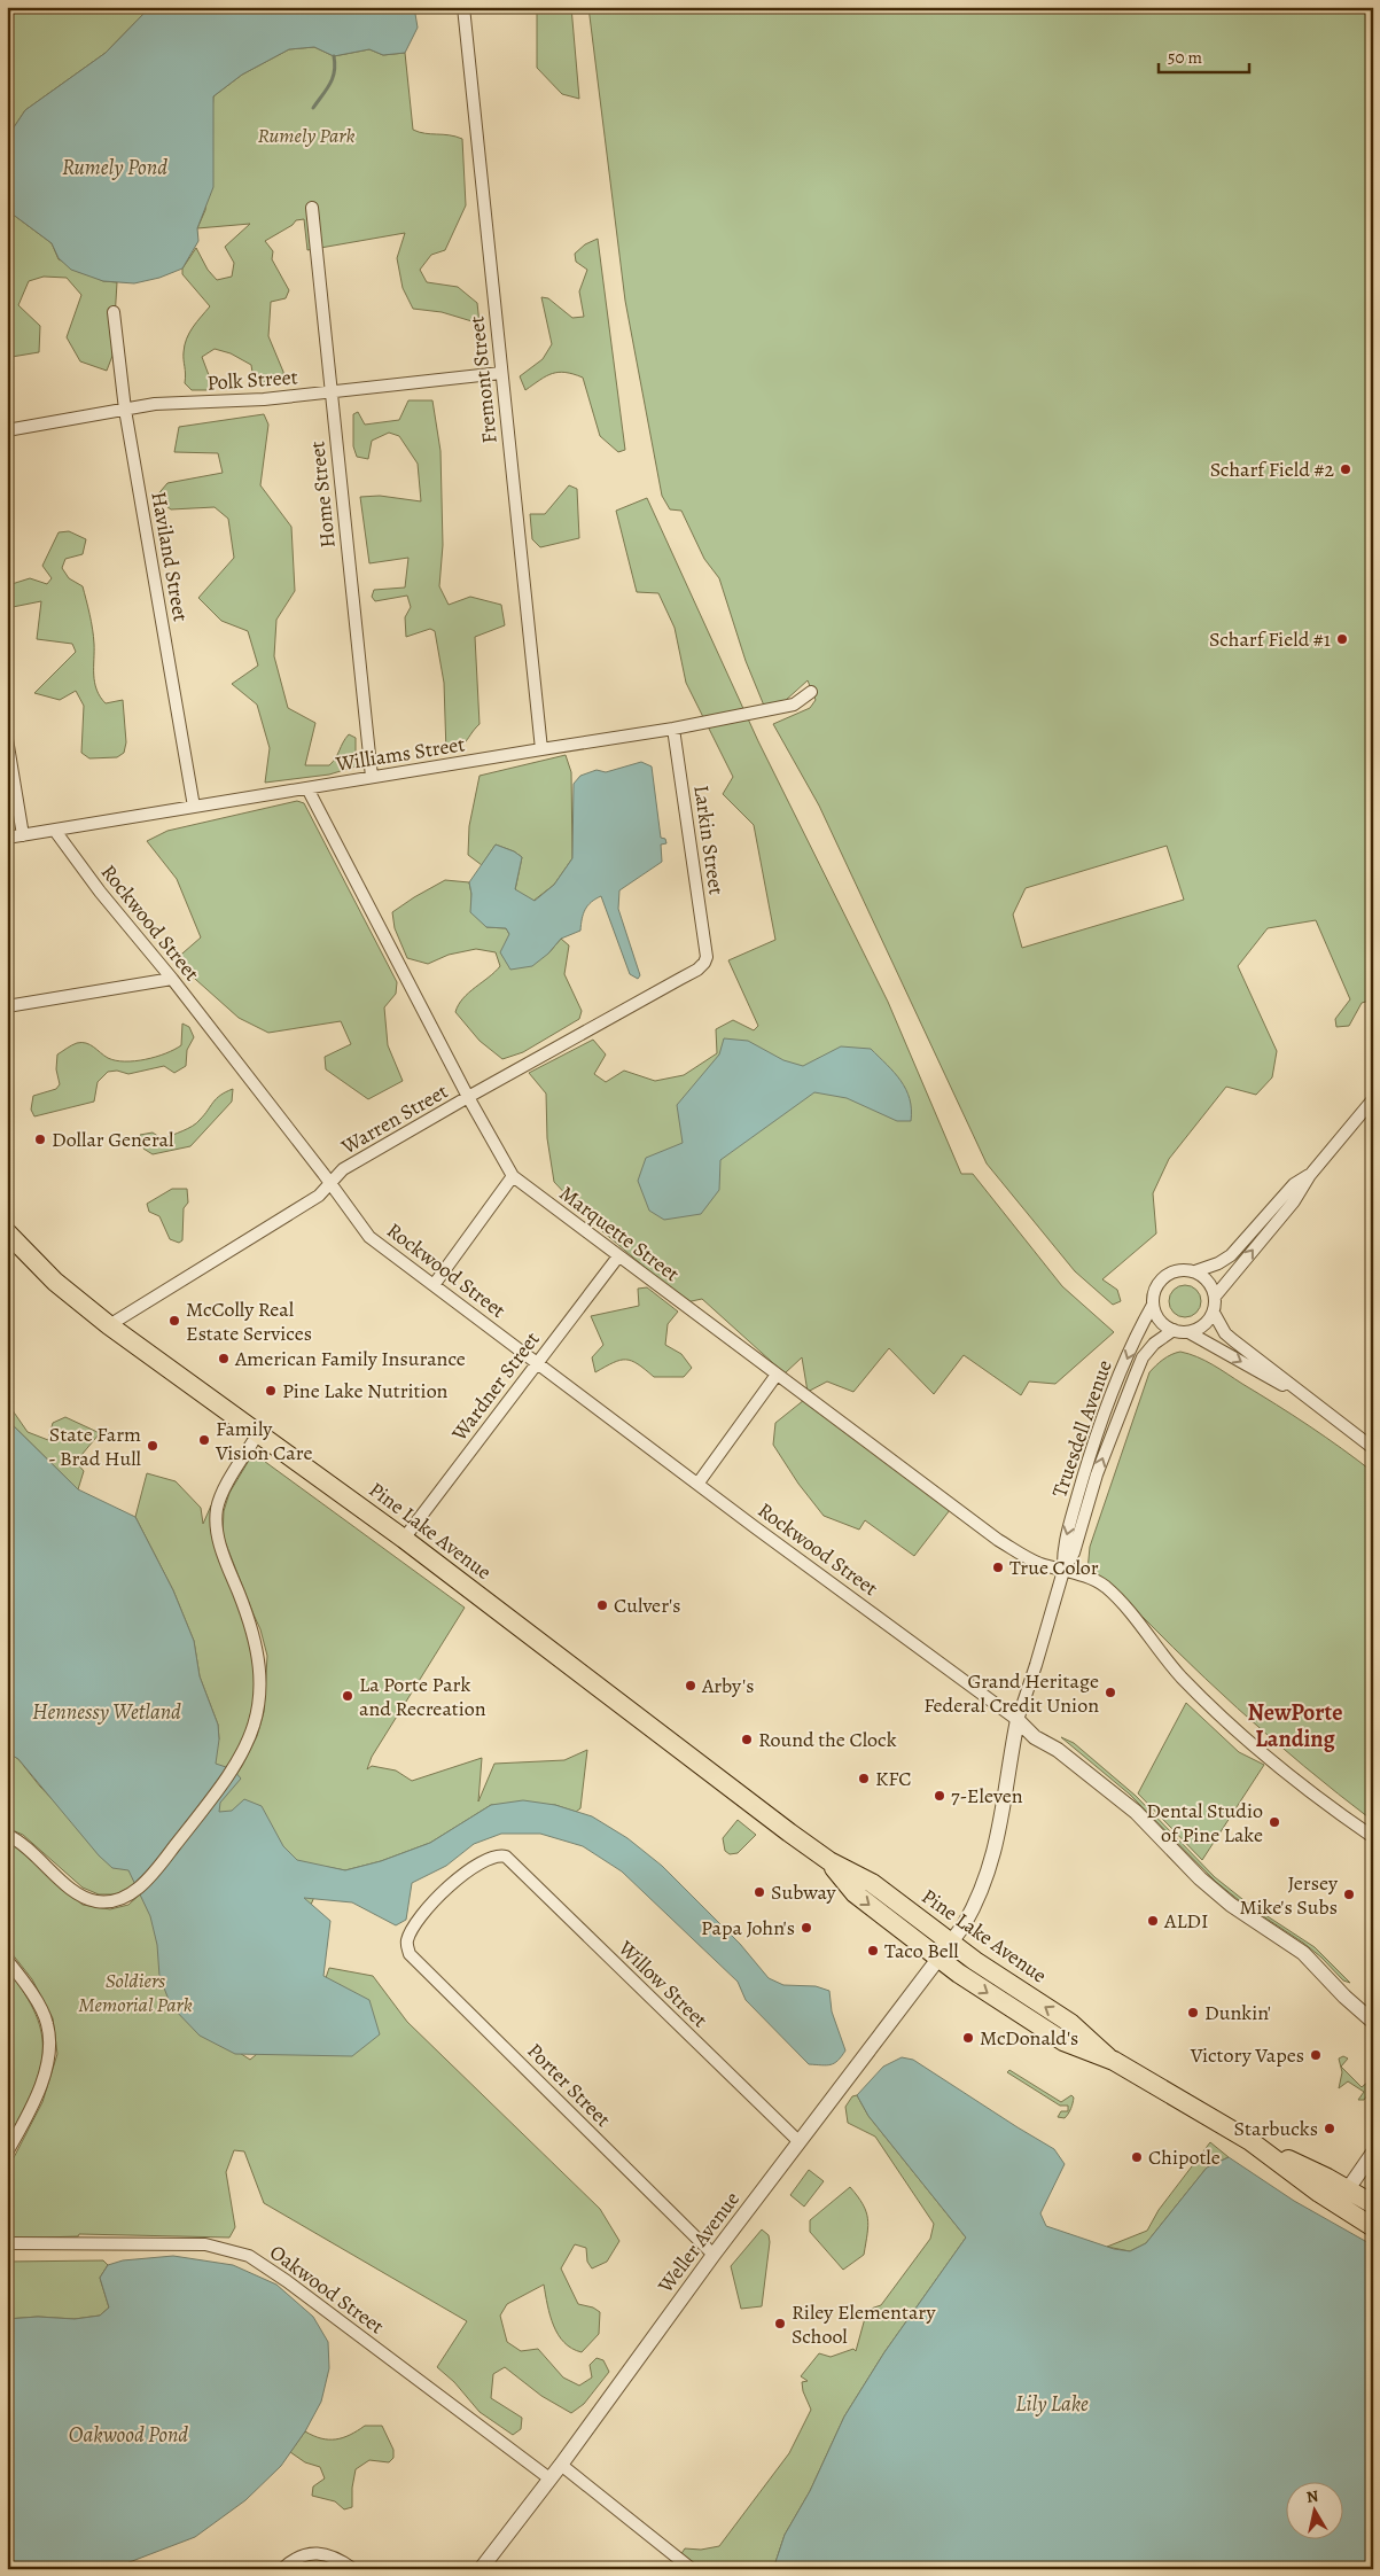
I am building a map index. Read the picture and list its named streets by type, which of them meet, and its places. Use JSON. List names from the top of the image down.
{
  "streets": {
    "main road": ["Pine Lake Avenue"],
    "street": [
      "Polk Street",
      "Fremont Street",
      "Home Street",
      "Haviland Street",
      "Williams Street",
      "Larkin Street",
      "Rockwood Street",
      "Warren Street",
      "Marquette Street",
      "Wardner Street",
      "Truesdell Avenue",
      "Willow Street",
      "Porter Street",
      "Weller Avenue",
      "Oakwood Street"
    ]
  },
  "crossings": [
    ["Polk Street", "Fremont Street"],
    ["Polk Street", "Home Street"],
    ["Polk Street", "Haviland Street"],
    ["Fremont Street", "Williams Street"],
    ["Home Street", "Williams Street"],
    ["Haviland Street", "Williams Street"],
    ["Williams Street", "Larkin Street"],
    ["Williams Street", "Rockwood Street"],
    ["Williams Street", "Marquette Street"],
    ["Larkin Street", "Warren Street"],
    ["Rockwood Street", "Warren Street"],
    ["Rockwood Street", "Wardner Street"],
    ["Rockwood Street", "Truesdell Avenue"],
    ["Warren Street", "Marquette Street"],
    ["Warren Street", "Pine Lake Avenue"],
    ["Marquette Street", "Wardner Street"],
    ["Marquette Street", "Truesdell Avenue"],
    ["Wardner Street", "Pine Lake Avenue"],
    ["Truesdell Avenue", "Pine Lake Avenue"],
    ["Truesdell Avenue", "Weller Avenue"],
    ["Pine Lake Avenue", "Weller Avenue"],
    ["Willow Street", "Porter Street"],
    ["Willow Street", "Weller Avenue"],
    ["Porter Street", "Weller Avenue"],
    ["Weller Avenue", "Oakwood Street"]
  ],
  "districts": ["NewPorte Landing"],
  "water": [
    "Rumely Pond",
    "Hennessy Wetland",
    "Lily Lake",
    "Oakwood Pond"
  ],
  "parks": ["Rumely Park", "Soldiers Memorial Park"],
  "places": [
    "Scharf Field #2",
    "Scharf Field #1",
    "Dollar General",
    "McColly Real Estate Services",
    "American Family Insurance",
    "Pine Lake Nutrition",
    "Family Vision Care",
    "State Farm - Brad Hull",
    "True Color",
    "Culver's",
    "Arby's",
    "Grand Heritage Federal Credit Union",
    "La Porte Park and Recreation",
    "Round the Clock",
    "KFC",
    "7-Eleven",
    "Dental Studio of Pine Lake",
    "Subway",
    "Jersey Mike's Subs",
    "ALDI",
    "Papa John's",
    "Taco Bell",
    "Dunkin'",
    "McDonald's",
    "Victory Vapes",
    "Starbucks",
    "Chipotle",
    "Riley Elementary School"
  ],
  "scale_bar": "50 m",
  "north": "top"
}
